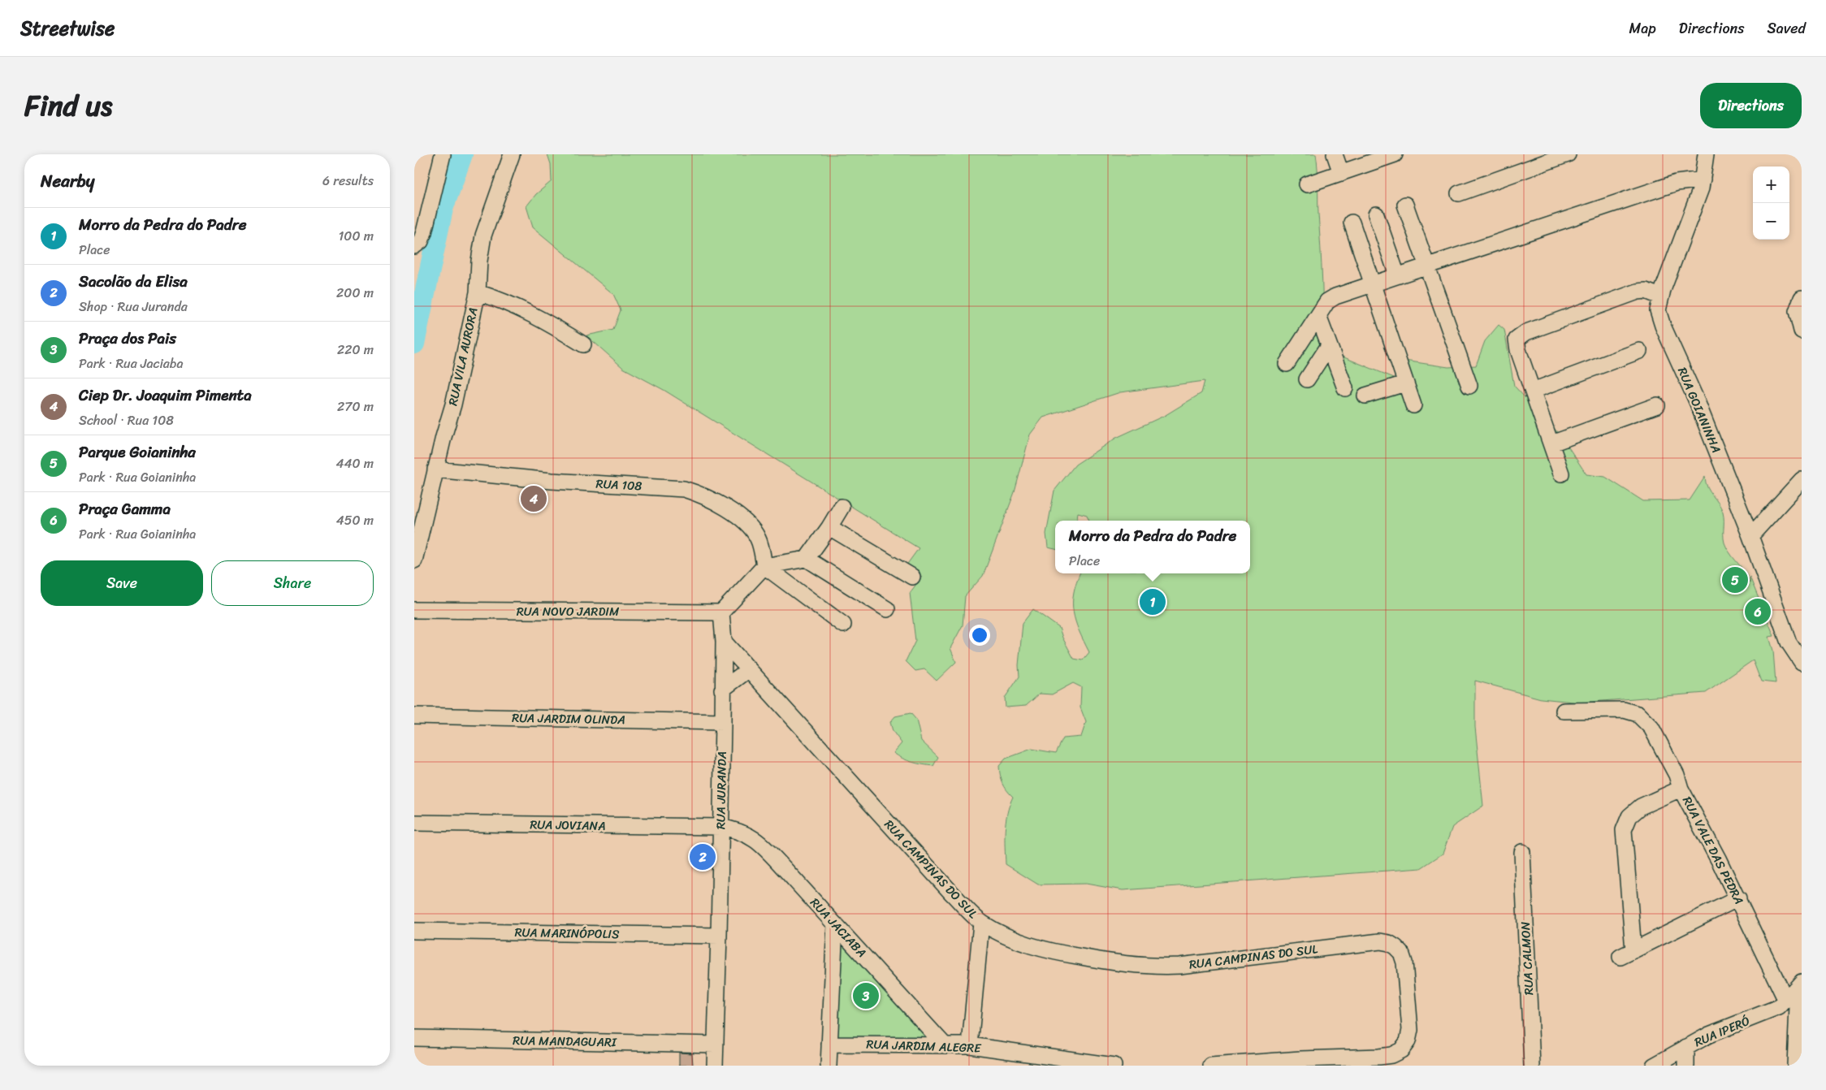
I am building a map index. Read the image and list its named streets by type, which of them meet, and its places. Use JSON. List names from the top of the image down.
{
  "streets": {
    "street": [
      "RUA VILA AURORA",
      "RUA GOIANINHA",
      "RUA 108",
      "RUA NOVO JARDIM",
      "RUA JARDIM OLINDA",
      "RUA JURANDA",
      "RUA JOVIANA",
      "RUA VALE DAS PEDRA",
      "RUA CAMPINAS DO SUL",
      "RUA JACIABA",
      "RUA MARINÓPOLIS",
      "RUA CALMON",
      "RUA IPERÓ",
      "RUA MANDAGUARI",
      "RUA JARDIM ALEGRE"
    ]
  },
  "crossings": [
    ["RUA VILA AURORA", "RUA 108"],
    ["RUA NOVO JARDIM", "RUA JURANDA"],
    ["RUA JARDIM OLINDA", "RUA JURANDA"],
    ["RUA JURANDA", "RUA JOVIANA"],
    ["RUA JURANDA", "RUA CAMPINAS DO SUL"],
    ["RUA JURANDA", "RUA JACIABA"],
    ["RUA JURANDA", "RUA MARINÓPOLIS"],
    ["RUA JURANDA", "RUA MANDAGUARI"],
    ["RUA JOVIANA", "RUA JACIABA"],
    ["RUA VALE DAS PEDRA", "RUA IPERÓ"],
    ["RUA JACIABA", "RUA JARDIM ALEGRE"]
  ],
  "page": {
    "header": "Streetwise",
    "nav": ["Map", "Directions", "Saved"],
    "title": "Find us",
    "buttons": [
      "Directions",
      ["Save", "Share"]
    ],
    "heading": ["Nearby", "6 results"],
    "map_buttons": ["+", "−"],
    "list": [
      {
        "mark": "1",
        "name": "Morro da Pedra do Padre",
        "note": "Place",
        "value": "100 m"
      },
      {
        "mark": "2",
        "name": "Sacolão da Elisa",
        "note": "Shop · Rua Juranda",
        "value": "200 m"
      },
      {
        "mark": "3",
        "name": "Praça dos Pais",
        "note": "Park · Rua Jaciaba",
        "value": "220 m"
      },
      {
        "mark": "4",
        "name": "Ciep Dr. Joaquim Pimenta",
        "note": "School · Rua 108",
        "value": "270 m"
      },
      {
        "mark": "5",
        "name": "Parque Goianinha",
        "note": "Park · Rua Goianinha",
        "value": "440 m"
      },
      {
        "mark": "6",
        "name": "Praça Gamma",
        "note": "Park · Rua Goianinha",
        "value": "450 m"
      }
    ],
    "pins": [
      "4",
      "5",
      "1",
      "6",
      "2",
      "3"
    ],
    "popup": ["Morro da Pedra do Padre", "Place"]
  }
}
